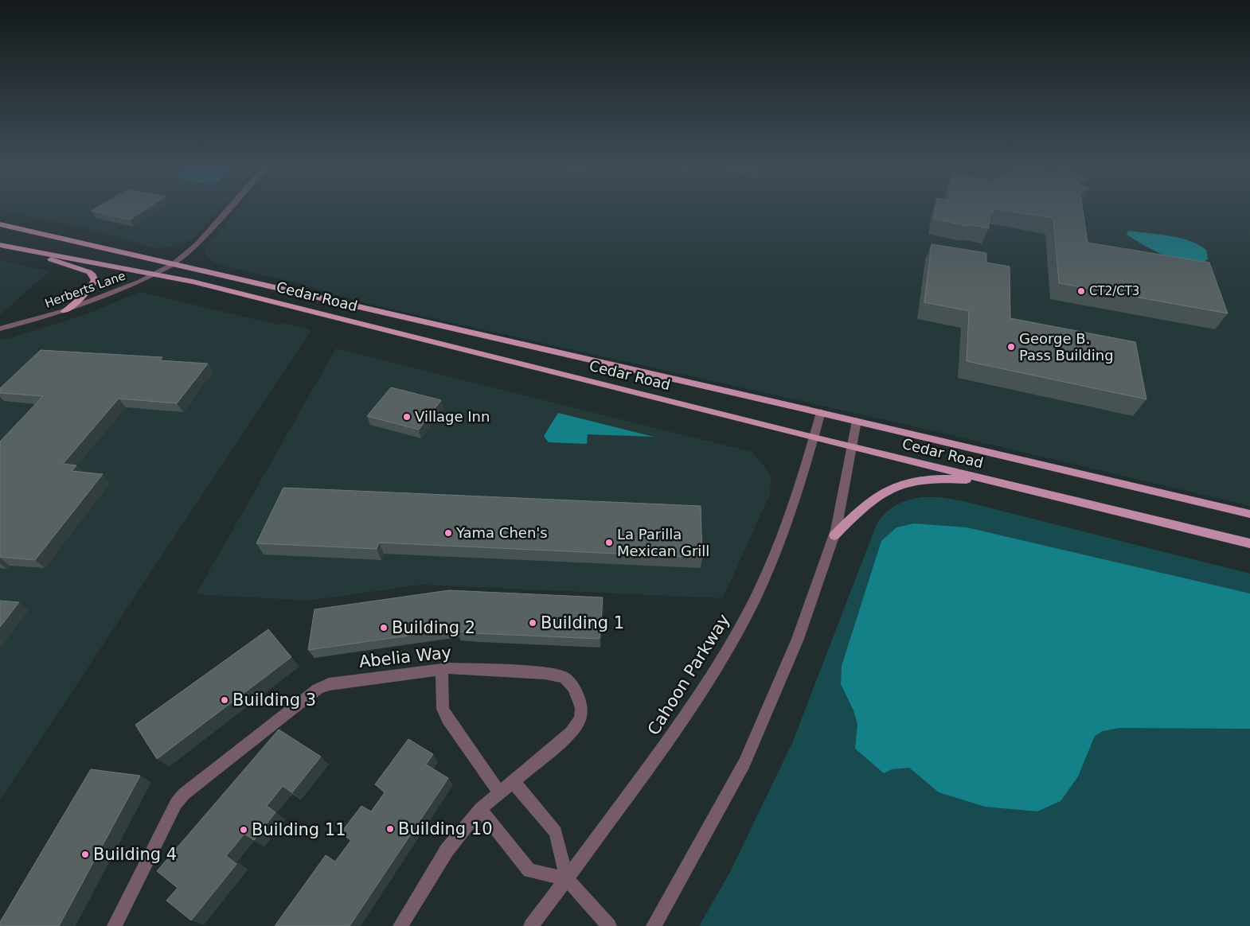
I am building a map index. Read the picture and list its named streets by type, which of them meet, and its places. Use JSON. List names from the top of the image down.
{
  "streets": {
    "main road": ["Cedar Road"],
    "street": ["Herberts Lane", "Abelia Way", "Cahoon Parkway"]
  },
  "crossings": [
    ["Herberts Lane", "Cedar Road"],
    ["Cedar Road", "Cahoon Parkway"]
  ],
  "places": [
    "CT2/CT3",
    "George B. Pass Building",
    "Village Inn",
    "Yama Chen's",
    "La Parilla Mexican Grill",
    "Building 1",
    "Building 2",
    "Building 3",
    "Building 10",
    "Building 11",
    "Building 4"
  ]
}
